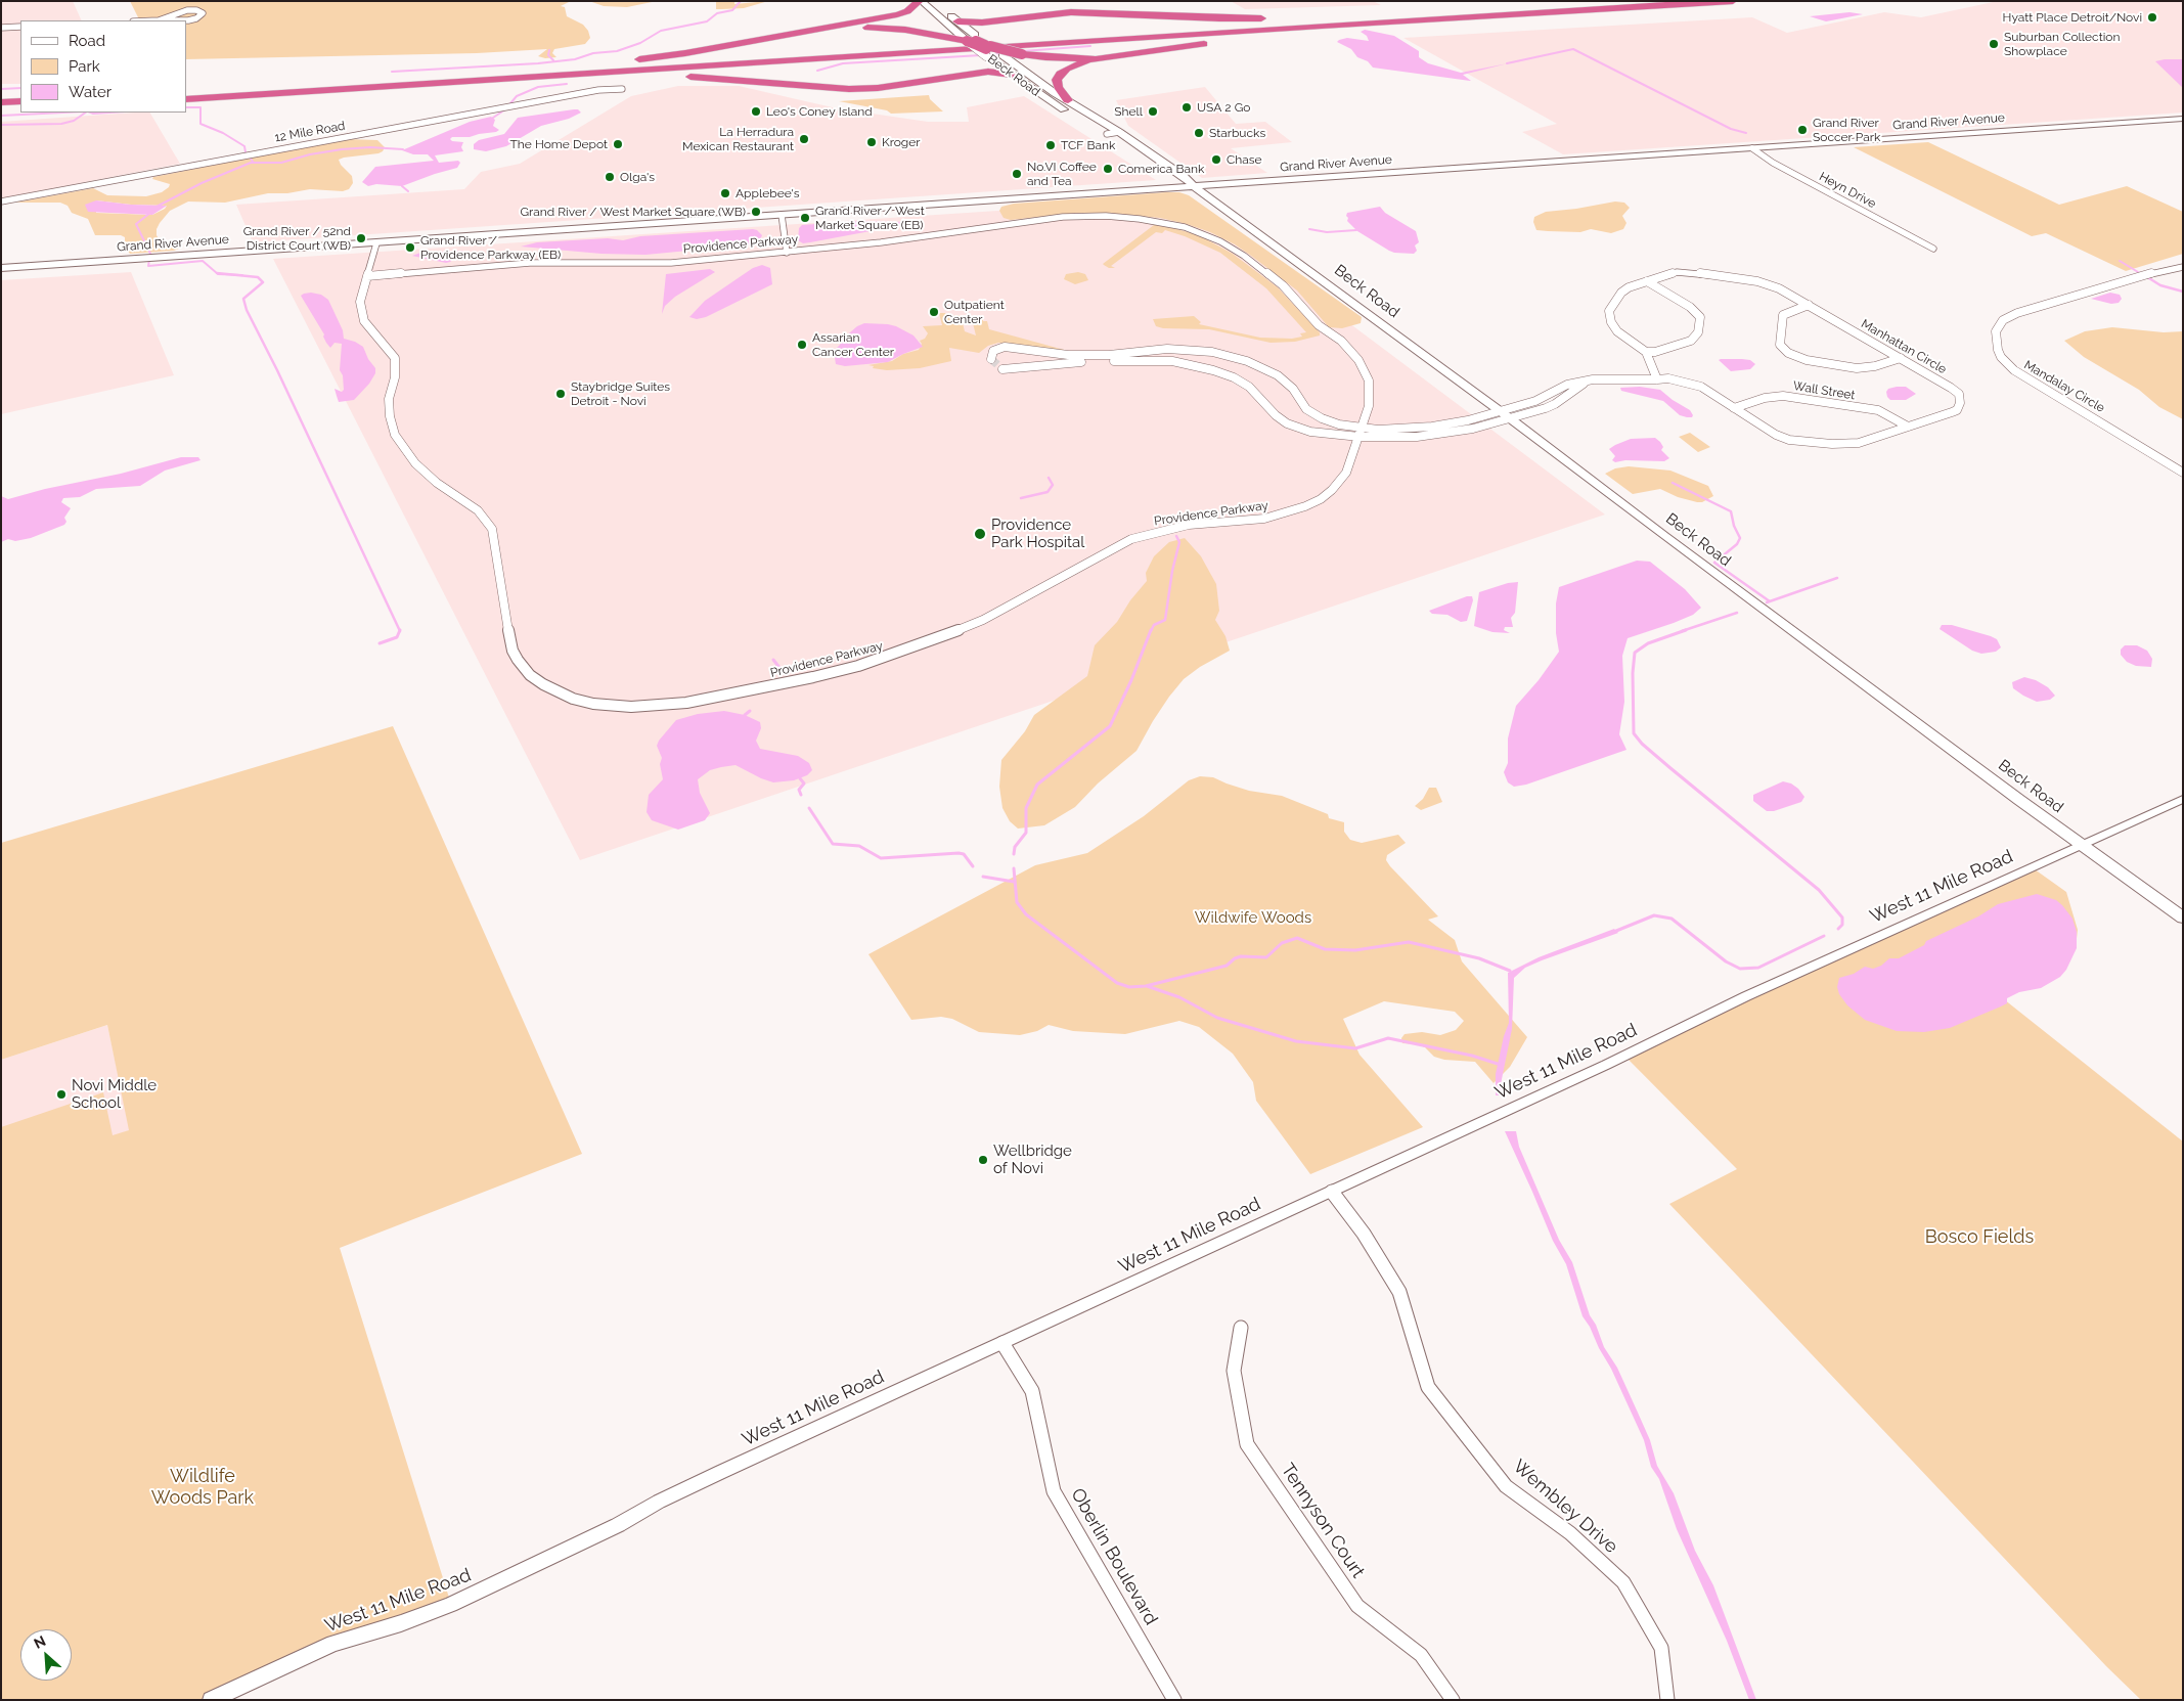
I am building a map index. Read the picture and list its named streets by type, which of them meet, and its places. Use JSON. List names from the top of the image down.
{
  "streets": {
    "main road": ["Beck Road", "Grand River Avenue"],
    "street": [
      "12 Mile Road",
      "Heyn Drive",
      "Providence Parkway",
      "Manhattan Circle",
      "Mandalay Circle",
      "Wall Street",
      "West 11 Mile Road",
      "Wembley Drive",
      "Tennyson Court",
      "Oberlin Boulevard"
    ]
  },
  "crossings": [
    ["Beck Road", "Grand River Avenue"],
    ["Beck Road", "Manhattan Circle"],
    ["Beck Road", "West 11 Mile Road"],
    ["Grand River Avenue", "Heyn Drive"],
    ["Grand River Avenue", "Providence Parkway"],
    ["Manhattan Circle", "Wall Street"],
    ["West 11 Mile Road", "Wembley Drive"],
    ["West 11 Mile Road", "Oberlin Boulevard"]
  ],
  "parks": ["Wildwife Woods", "Bosco Fields", "Wildlife Woods Park"],
  "places": [
    "Hyatt Place Detroit/Novi",
    "Suburban Collection Showplace",
    "USA 2 Go",
    "Leo's Coney Island",
    "Shell",
    "Grand River Soccer Park",
    "Starbucks",
    "La Herradura Mexican Restaurant",
    "Kroger",
    "The Home Depot",
    "TCF Bank",
    "Chase",
    "Comerica Bank",
    "No.VI Coffee and Tea",
    "Olga's",
    "Applebee's",
    "Grand River / West Market Square (WB)",
    "Grand River / West Market Square (EB)",
    "Grand River / 52nd District Court (WB)",
    "Grand River / Providence Parkway (EB)",
    "Outpatient Center",
    "Assarian Cancer Center",
    "Staybridge Suites Detroit - Novi",
    "Providence Park Hospital",
    "Novi Middle School",
    "Wellbridge of Novi"
  ],
  "legend": ["Road", "Park", "Water"],
  "north": "top left"
}
